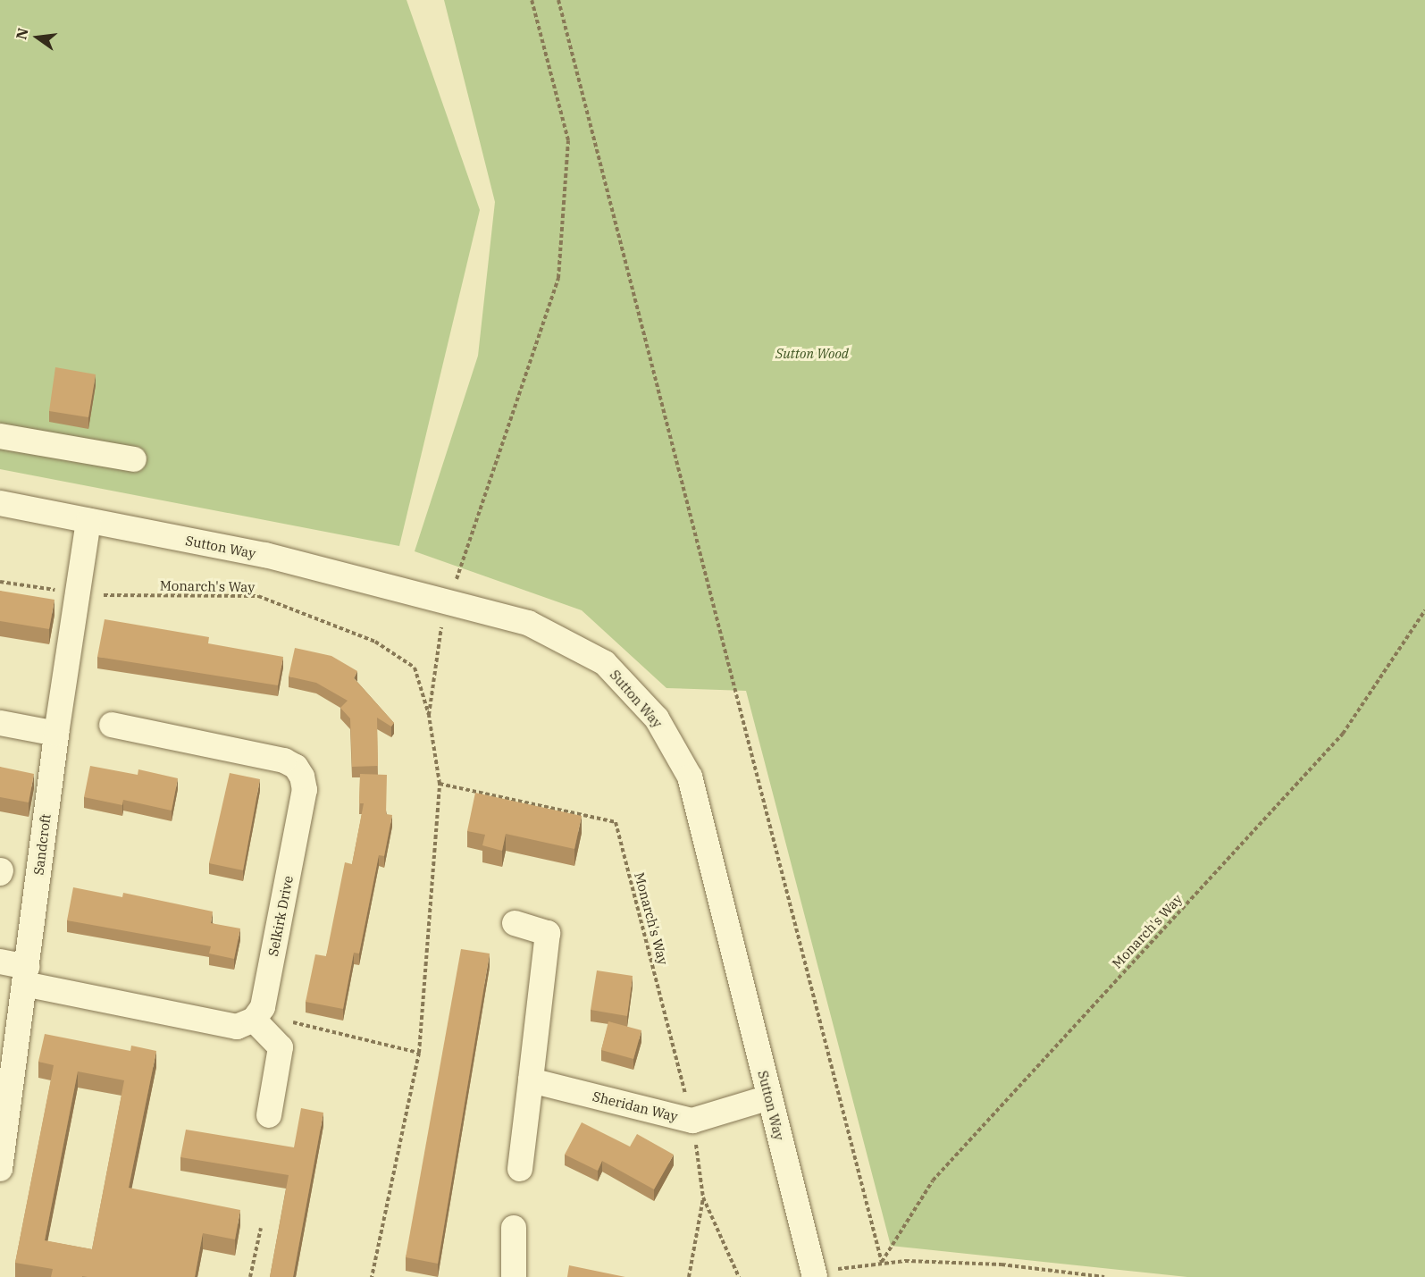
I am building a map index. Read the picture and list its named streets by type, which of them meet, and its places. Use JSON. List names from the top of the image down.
{
  "streets": {
    "street": [
      "Sutton Way",
      "Sandcroft",
      "Selkirk Drive",
      "Sheridan Way"
    ],
    "path": ["Monarch's Way"]
  },
  "crossings": [
    ["Sutton Way", "Sandcroft"],
    ["Sutton Way", "Sheridan Way"],
    ["Monarch's Way", "Sandcroft"],
    ["Monarch's Way", "Sheridan Way"]
  ],
  "parks": ["Sutton Wood"],
  "north": "left"
}
